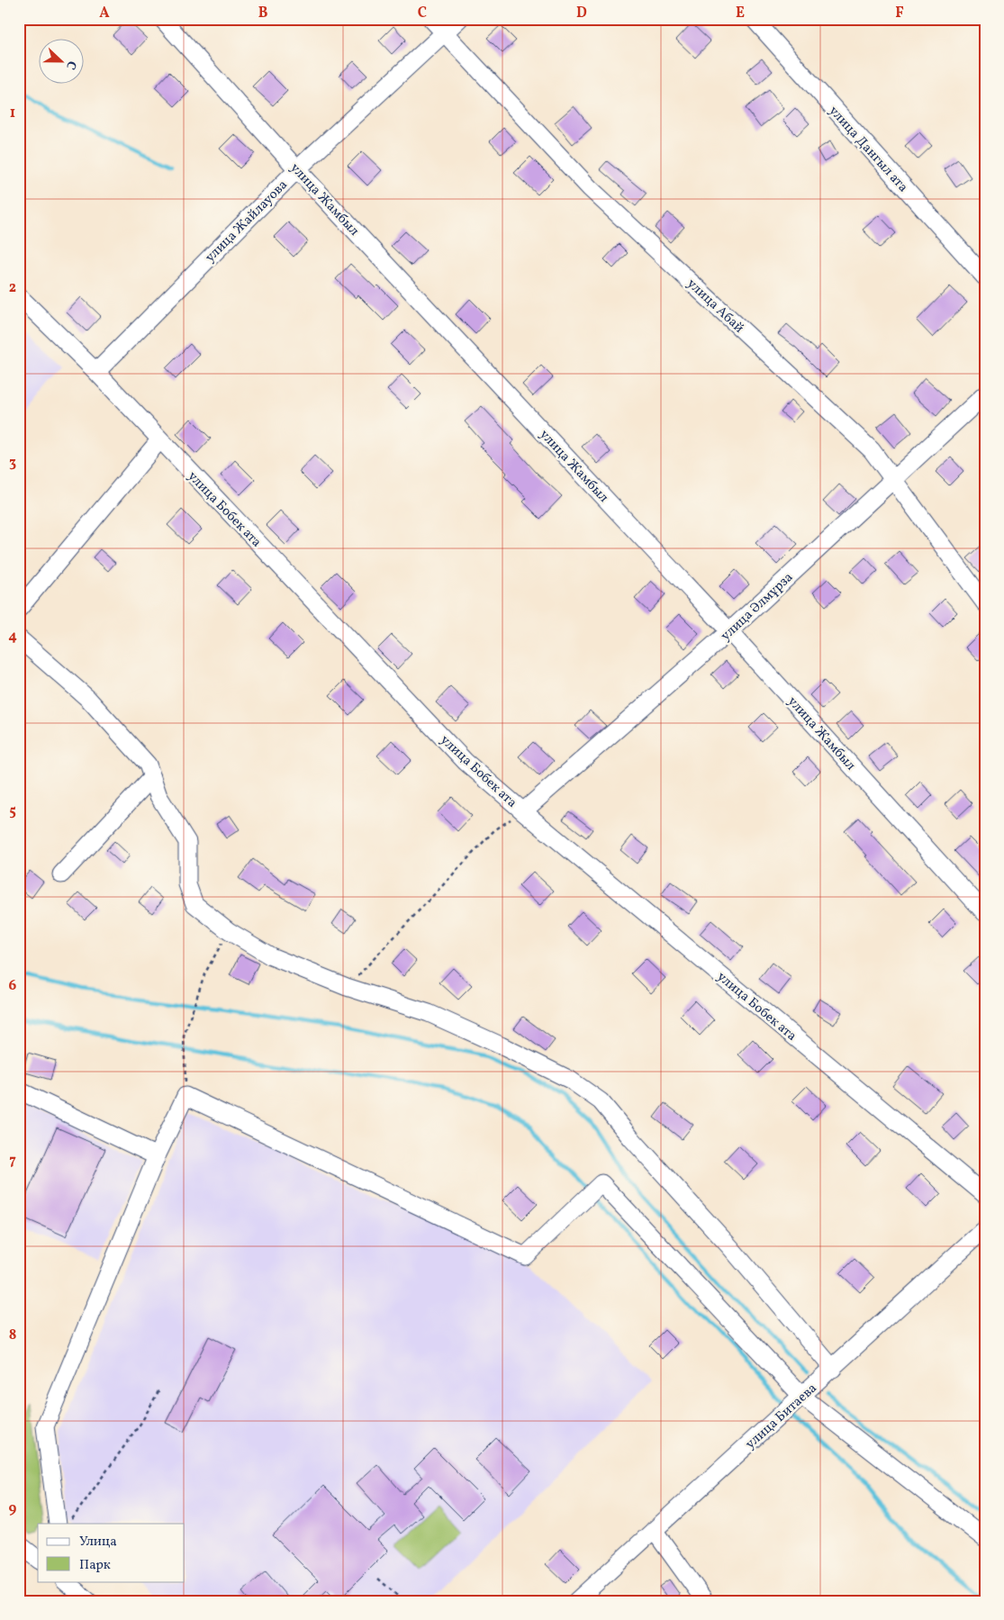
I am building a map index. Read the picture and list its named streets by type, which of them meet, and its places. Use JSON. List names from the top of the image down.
{
  "streets": {
    "street": [
      "улица Дангыл ата",
      "улица Жамбыл",
      "улица Жайлауова",
      "улица Абай",
      "улица Бобек ата",
      "улица Әлмұрза",
      "улица Битаева"
    ]
  },
  "crossings": [
    ["улица Жамбыл", "улица Жайлауова"],
    ["улица Жамбыл", "улица Әлмұрза"],
    ["улица Жайлауова", "улица Абай"],
    ["улица Жайлауова", "улица Бобек ата"],
    ["улица Абай", "улица Әлмұрза"],
    ["улица Бобек ата", "улица Әлмұрза"]
  ],
  "legend": ["Улица", "Парк"],
  "north": "right",
  "grid": {
    "columns": [
      "A",
      "B",
      "C",
      "D",
      "E",
      "F"
    ],
    "rows": [
      "1",
      "2",
      "3",
      "4",
      "5",
      "6",
      "7",
      "8",
      "9"
    ]
  }
}
